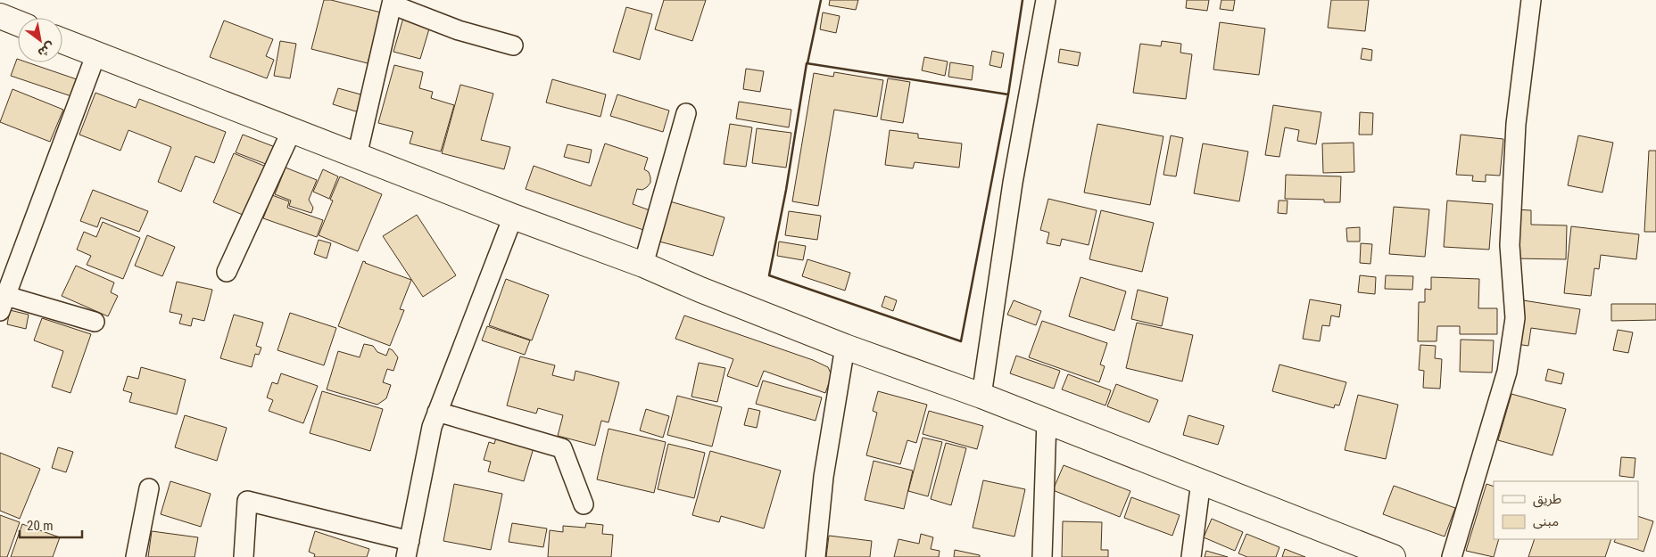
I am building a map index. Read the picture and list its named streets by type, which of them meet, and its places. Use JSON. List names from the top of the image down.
{
  "legend": ["طريق", "مبنى"],
  "scale_bar": "20 m",
  "north": "bottom right"
}
